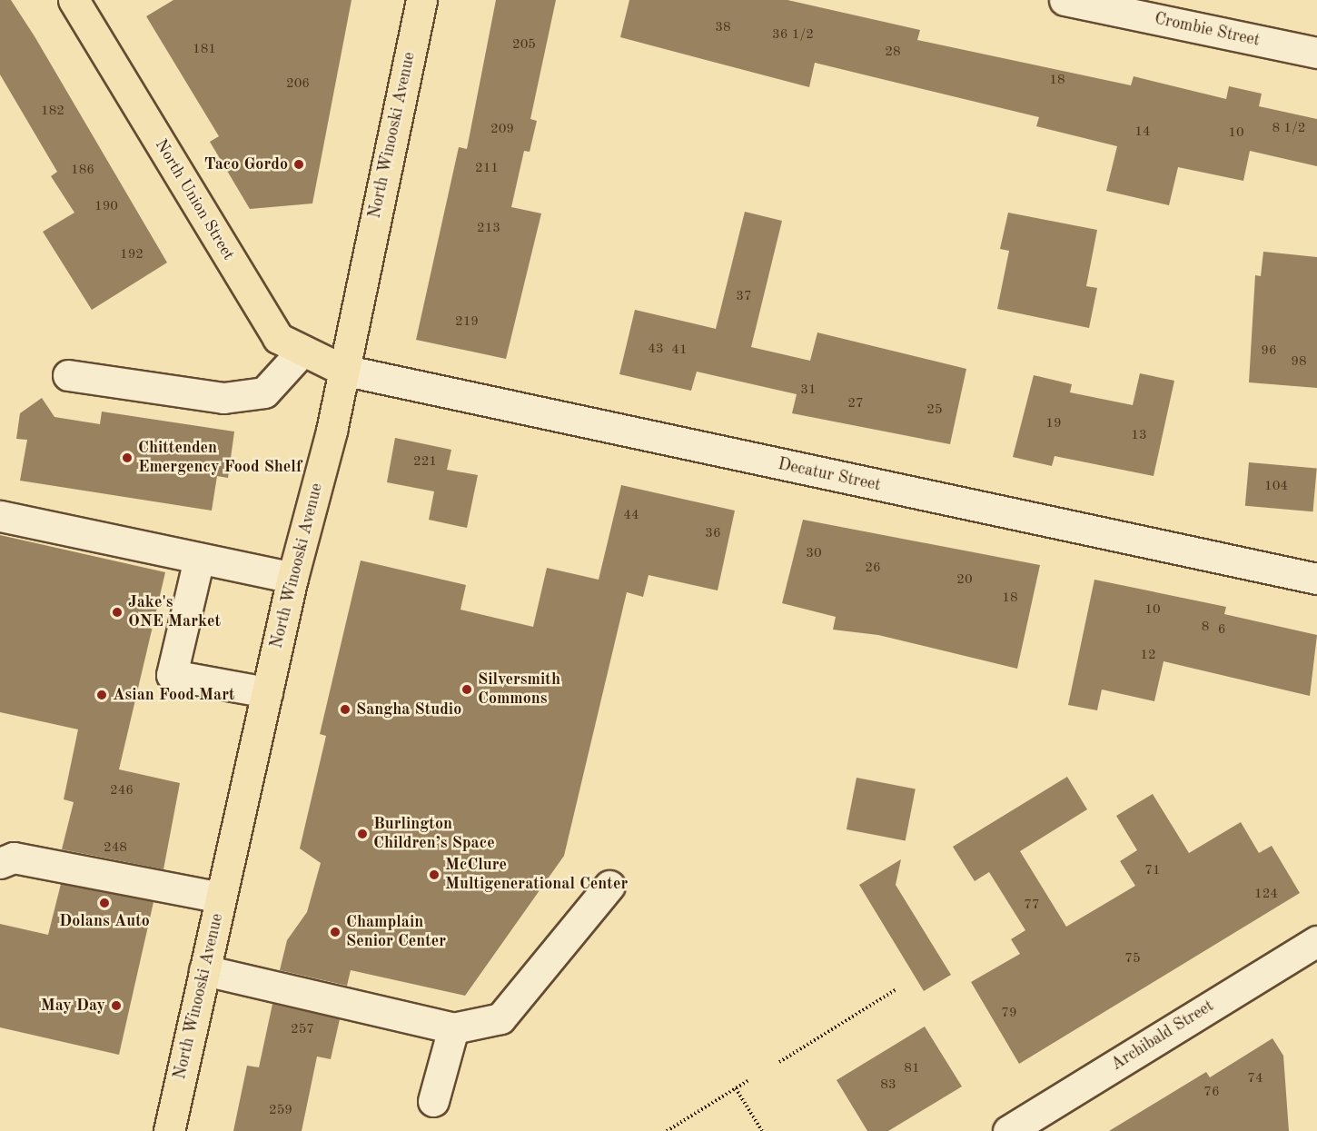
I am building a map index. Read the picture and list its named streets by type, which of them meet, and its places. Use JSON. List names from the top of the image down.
{
  "streets": {
    "main road": ["North Winooski Avenue", "North Union Street"],
    "street": ["Crombie Street", "Decatur Street", "Archibald Street"]
  },
  "crossings": [
    ["North Winooski Avenue", "North Union Street"],
    ["North Winooski Avenue", "Decatur Street"],
    ["North Union Street", "Decatur Street"]
  ],
  "places": [
    "Taco Gordo",
    "Chittenden Emergency Food Shelf",
    "Jake's ONE Market",
    "Silversmith Commons",
    "Asian Food Mart",
    "Sangha Studio",
    "Burlington Children’s Space",
    "McClure Multigenerational Center",
    "Dolans Auto",
    "Champlain Senior Center",
    "May Day"
  ],
  "house_numbers": [
    "38",
    "36 1/2",
    "205",
    "181",
    "28",
    "18",
    "206",
    "182",
    "8 1/2",
    "209",
    "14",
    "10",
    "211",
    "186",
    "190",
    "213",
    "192",
    "37",
    "219",
    "43",
    "41",
    "96",
    "98",
    "31",
    "27",
    "25",
    "19",
    "13",
    "221",
    "104",
    "44",
    "36",
    "30",
    "26",
    "20",
    "18",
    "10",
    "8",
    "6",
    "12",
    "246",
    "248",
    "71",
    "124",
    "77",
    "75",
    "79",
    "257",
    "81",
    "74",
    "83",
    "76",
    "259"
  ]
}
